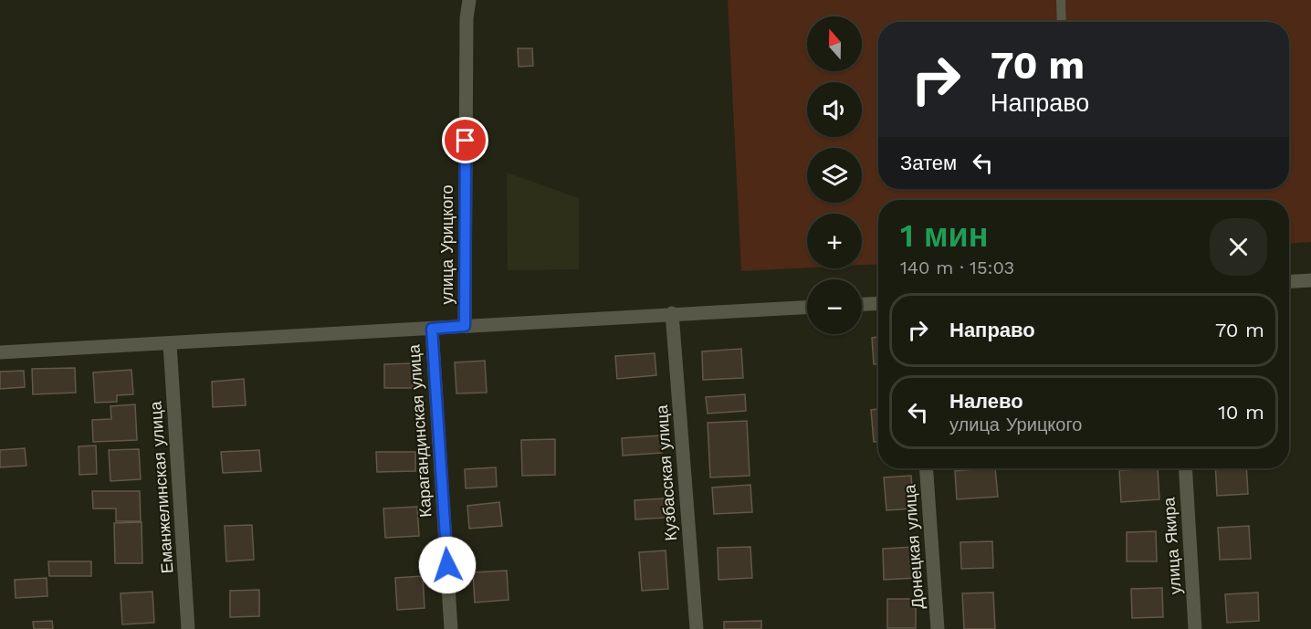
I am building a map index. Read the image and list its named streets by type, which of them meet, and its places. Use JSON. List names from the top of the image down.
{
  "streets": {
    "street": [
      "улица Урицкого",
      "Карагандинская улица",
      "Кузбасская улица",
      "Еманжелинская улица",
      "улица Якира",
      "Донецкая улица"
    ]
  },
  "north": "top",
  "page": {
    "map_buttons": ["+", "−"],
    "turn": ["70 m", "Направо"],
    "then": "Затем",
    "heading": ["1 мин", "140 m · 15:03"],
    "list": [
      {
        "name": "Направо",
        "value": "70 m"
      },
      {
        "name": "Налево",
        "note": "улица Урицкого",
        "value": "10 m"
      }
    ]
  }
}
